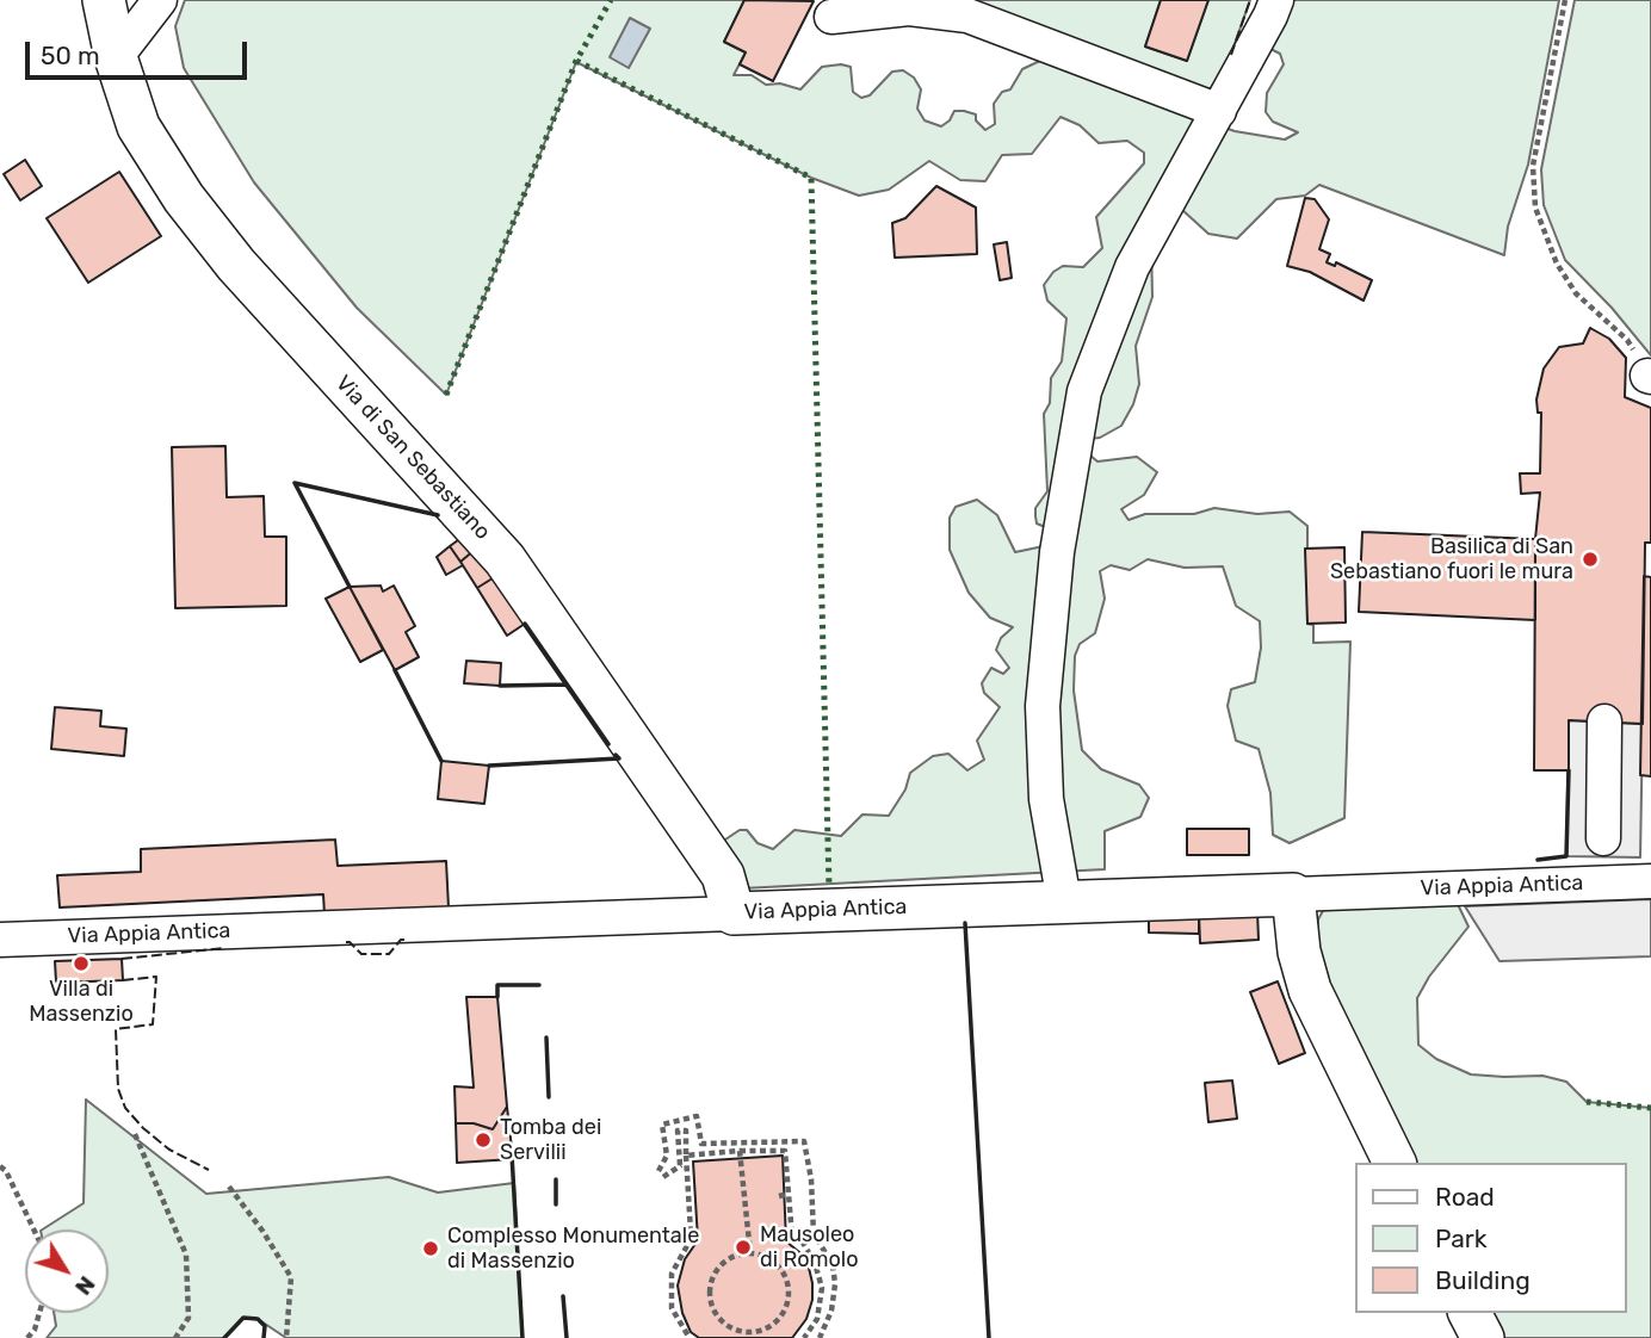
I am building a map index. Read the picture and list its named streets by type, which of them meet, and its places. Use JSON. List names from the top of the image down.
{
  "streets": {
    "main road": ["Via di San Sebastiano", "Via Appia Antica"]
  },
  "crossings": [
    ["Via di San Sebastiano", "Via Appia Antica"]
  ],
  "places": [
    "Basilica di San Sebastiano fuori le mura",
    "Villa di Massenzio",
    "Tomba dei Servilii",
    "Mausoleo di Romolo",
    "Complesso Monumentale di Massenzio"
  ],
  "legend": ["Road", "Park", "Building"],
  "scale_bar": "50 m",
  "north": "bottom right"
}
